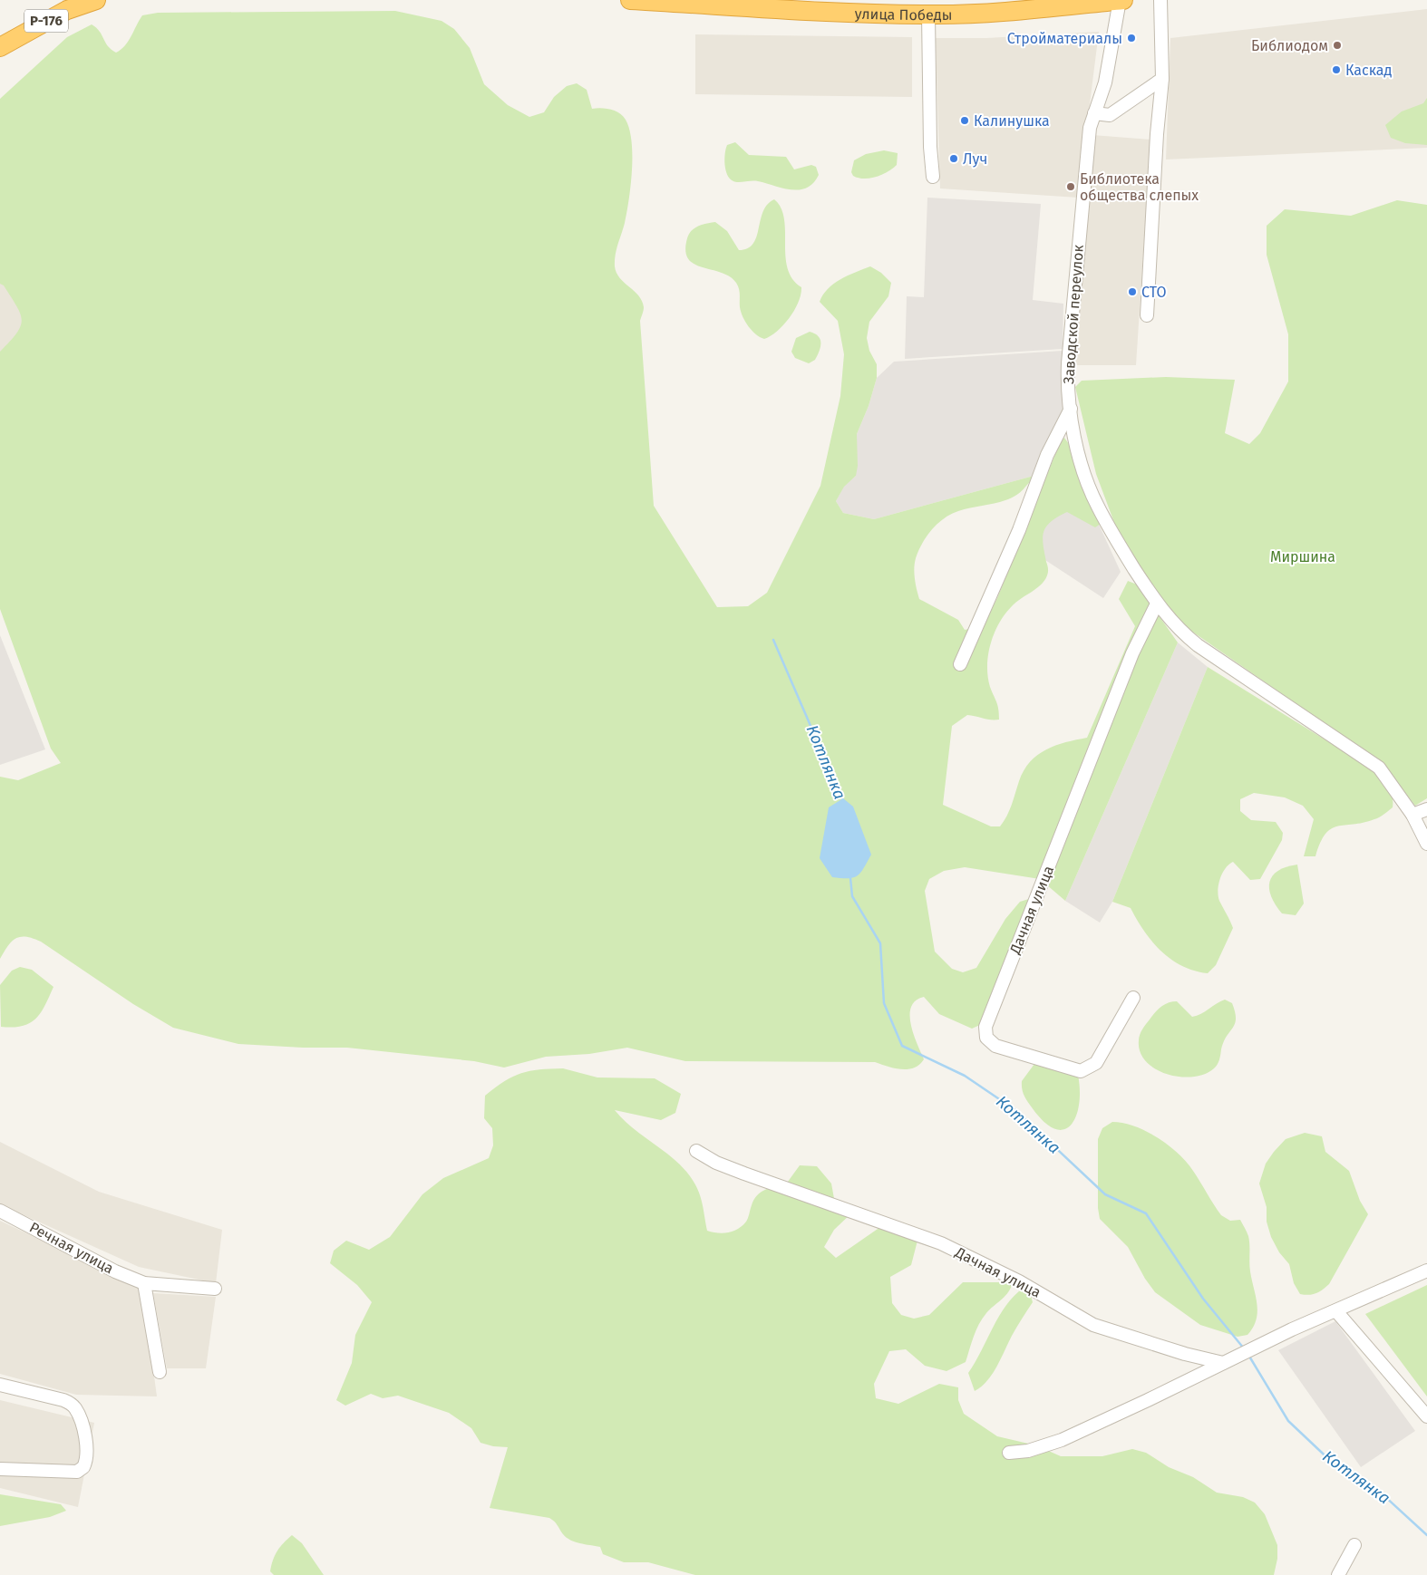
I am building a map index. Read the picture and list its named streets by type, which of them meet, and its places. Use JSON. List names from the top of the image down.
{
  "streets": {
    "highway": ["улица Победы", "Р-176"],
    "street": ["Заводской переулок", "Дачная улица", "Речная улица"]
  },
  "crossings": [
    ["улица Победы", "Заводской переулок"],
    ["Заводской переулок", "Дачная улица"]
  ],
  "water": ["Котлянка"],
  "parks": ["Миршина"],
  "places": [
    "Стройматериалы",
    "Библиодом",
    "Каскад",
    "Калинушка",
    "Луч",
    "Библиотека общества слепых",
    "СТО"
  ]
}
